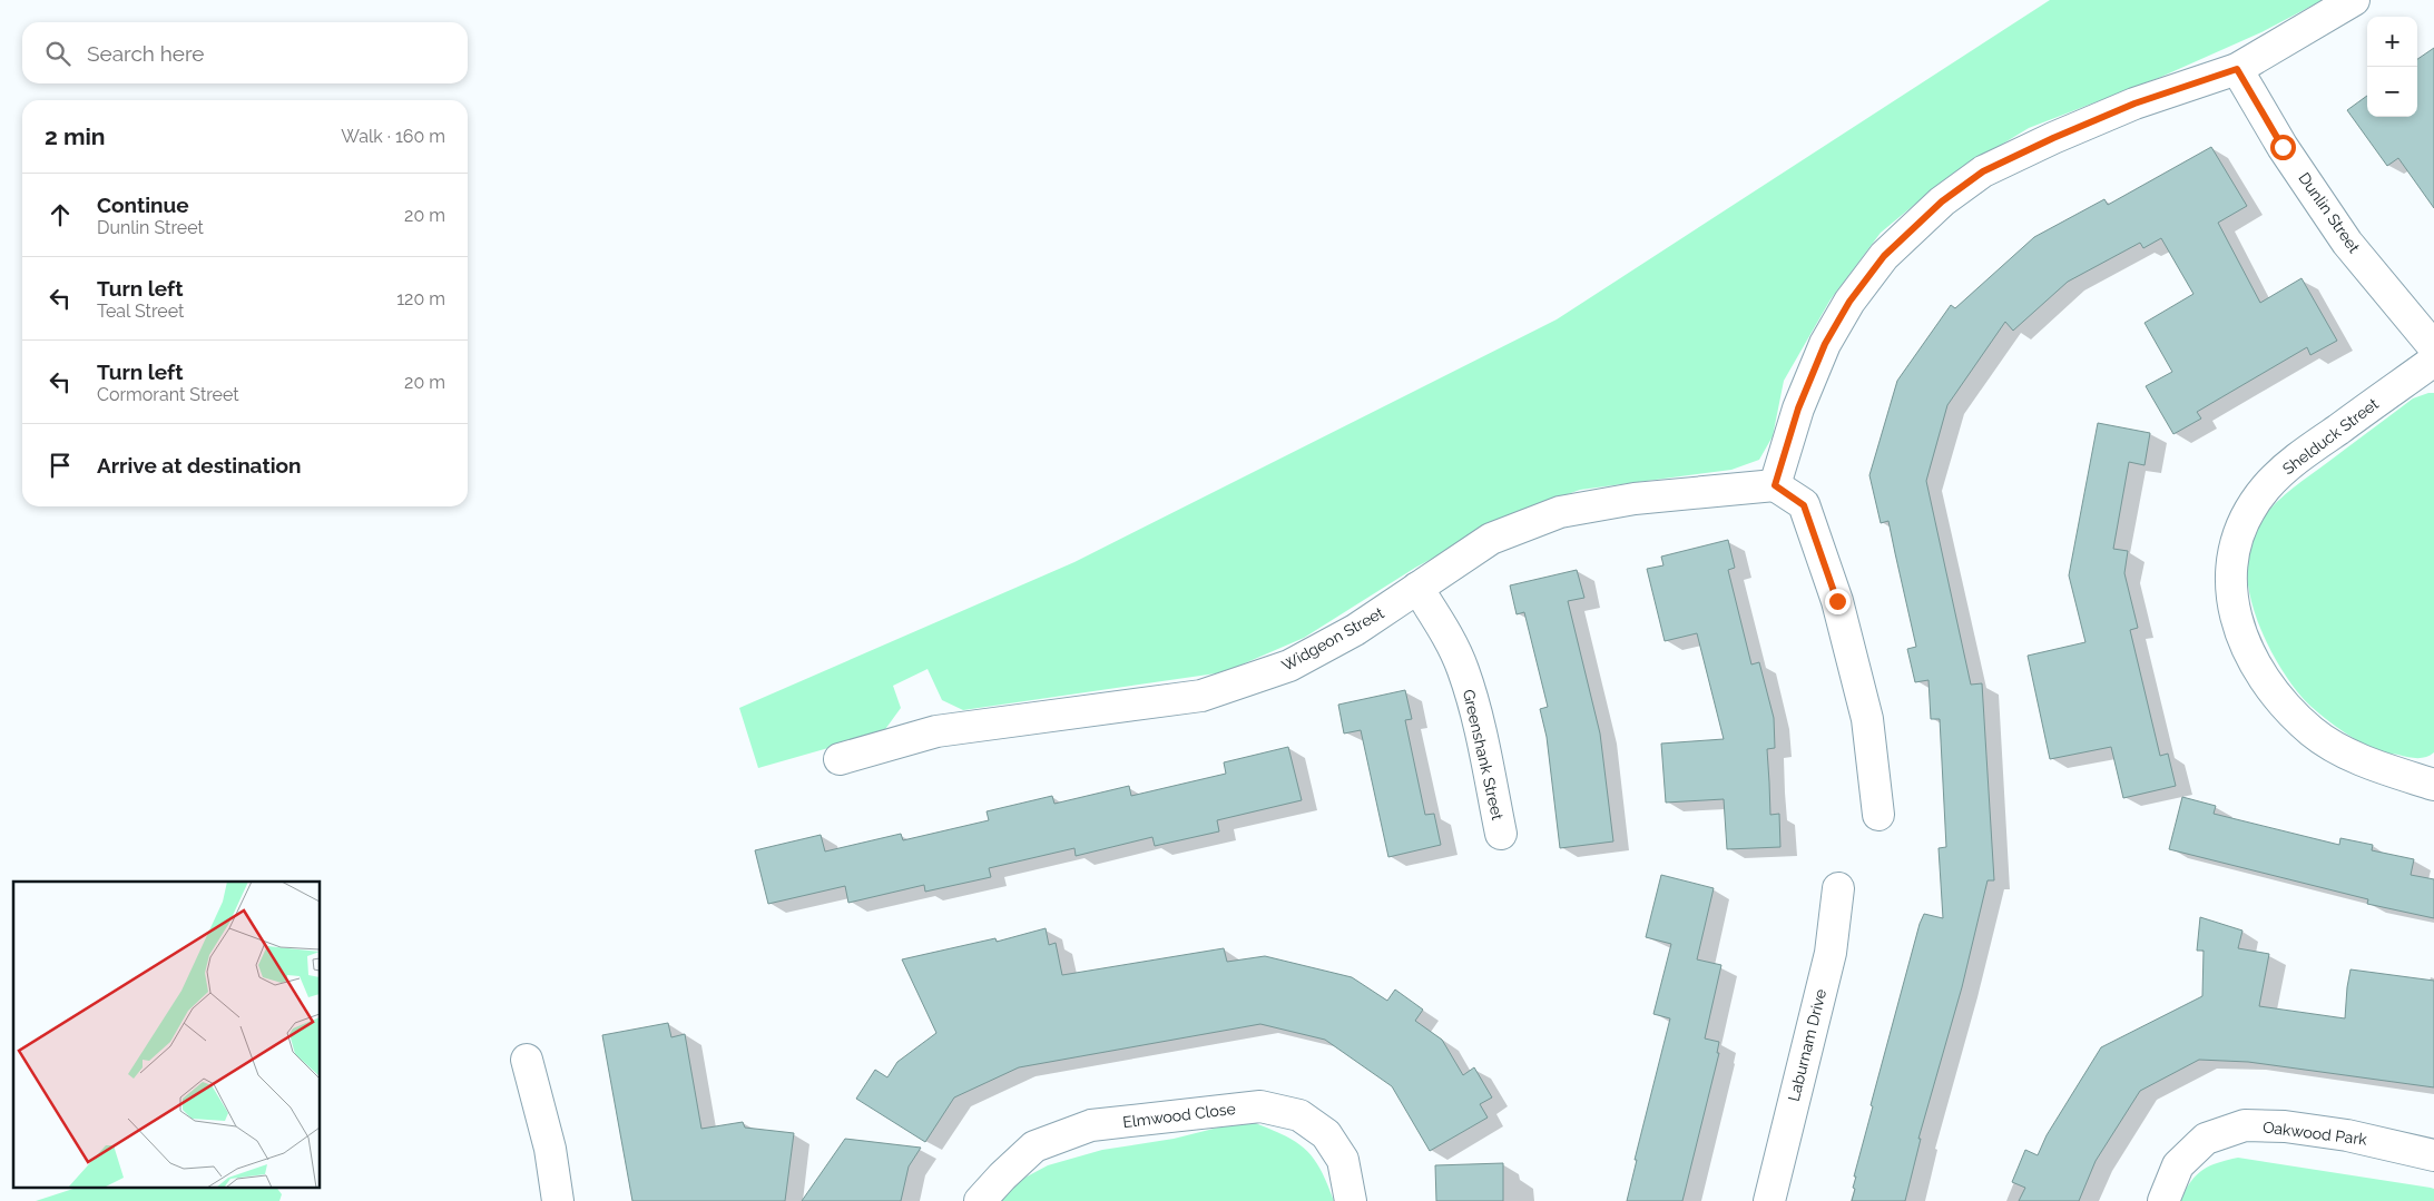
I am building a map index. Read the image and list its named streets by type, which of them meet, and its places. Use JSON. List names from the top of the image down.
{
  "streets": {
    "street": [
      "Dunlin Street",
      "Shelduck Street",
      "Widgeon Street",
      "Greenshank Street",
      "Laburnam Drive",
      "Elmwood Close",
      "Oakwood Park"
    ]
  },
  "crossings": [
    ["Widgeon Street", "Greenshank Street"]
  ],
  "page": {
    "map_buttons": ["+", "−"],
    "search": "Search here",
    "heading": ["2 min", "Walk · 160 m"],
    "list": [
      ["Continue", "Dunlin Street", "20 m"],
      ["Turn left", "Teal Street", "120 m"],
      ["Turn left", "Cormorant Street", "20 m"],
      "Arrive at destination"
    ]
  }
}
